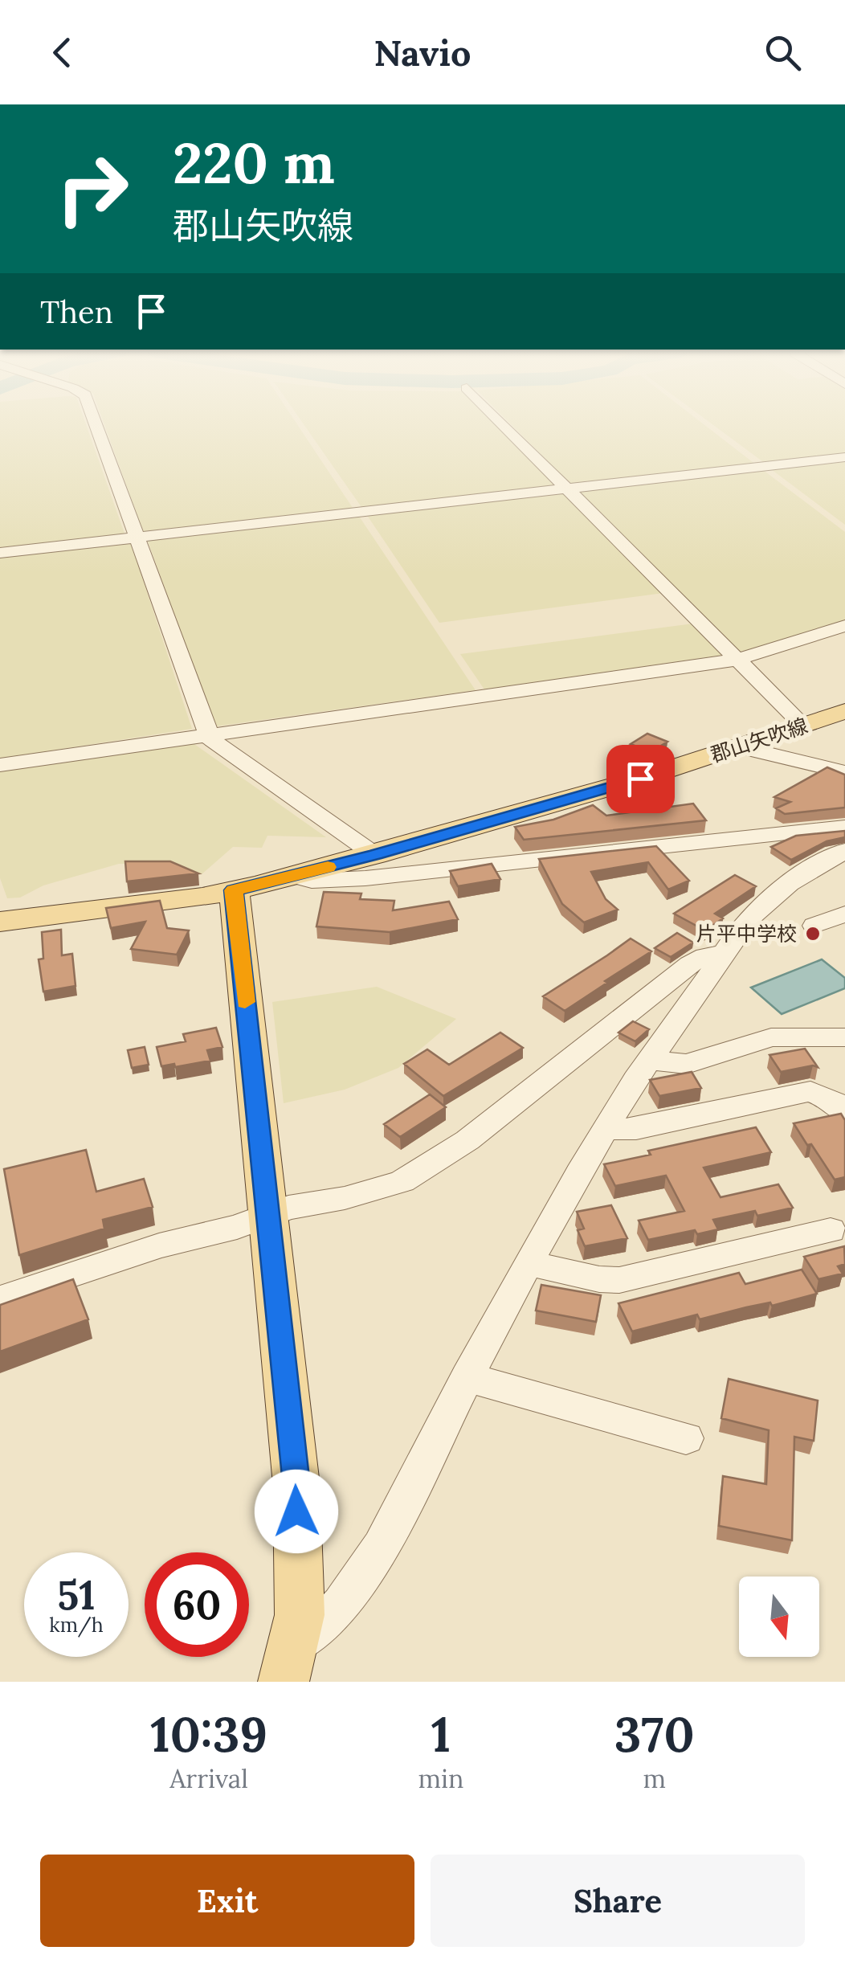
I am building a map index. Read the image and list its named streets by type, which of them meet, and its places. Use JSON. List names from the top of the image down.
{
  "streets": {
    "main road": ["郡山矢吹線"]
  },
  "places": ["片平中学校"],
  "north": "bottom",
  "page": {
    "header": "Navio",
    "turn": ["220 m", "郡山矢吹線"],
    "then": "Then",
    "speed": "51 km/h",
    "limit": "60",
    "eta": [
      "10:39",
      "Arrival",
      "1",
      "min",
      "370",
      "m"
    ],
    "buttons": ["Exit", "Share"]
  }
}
